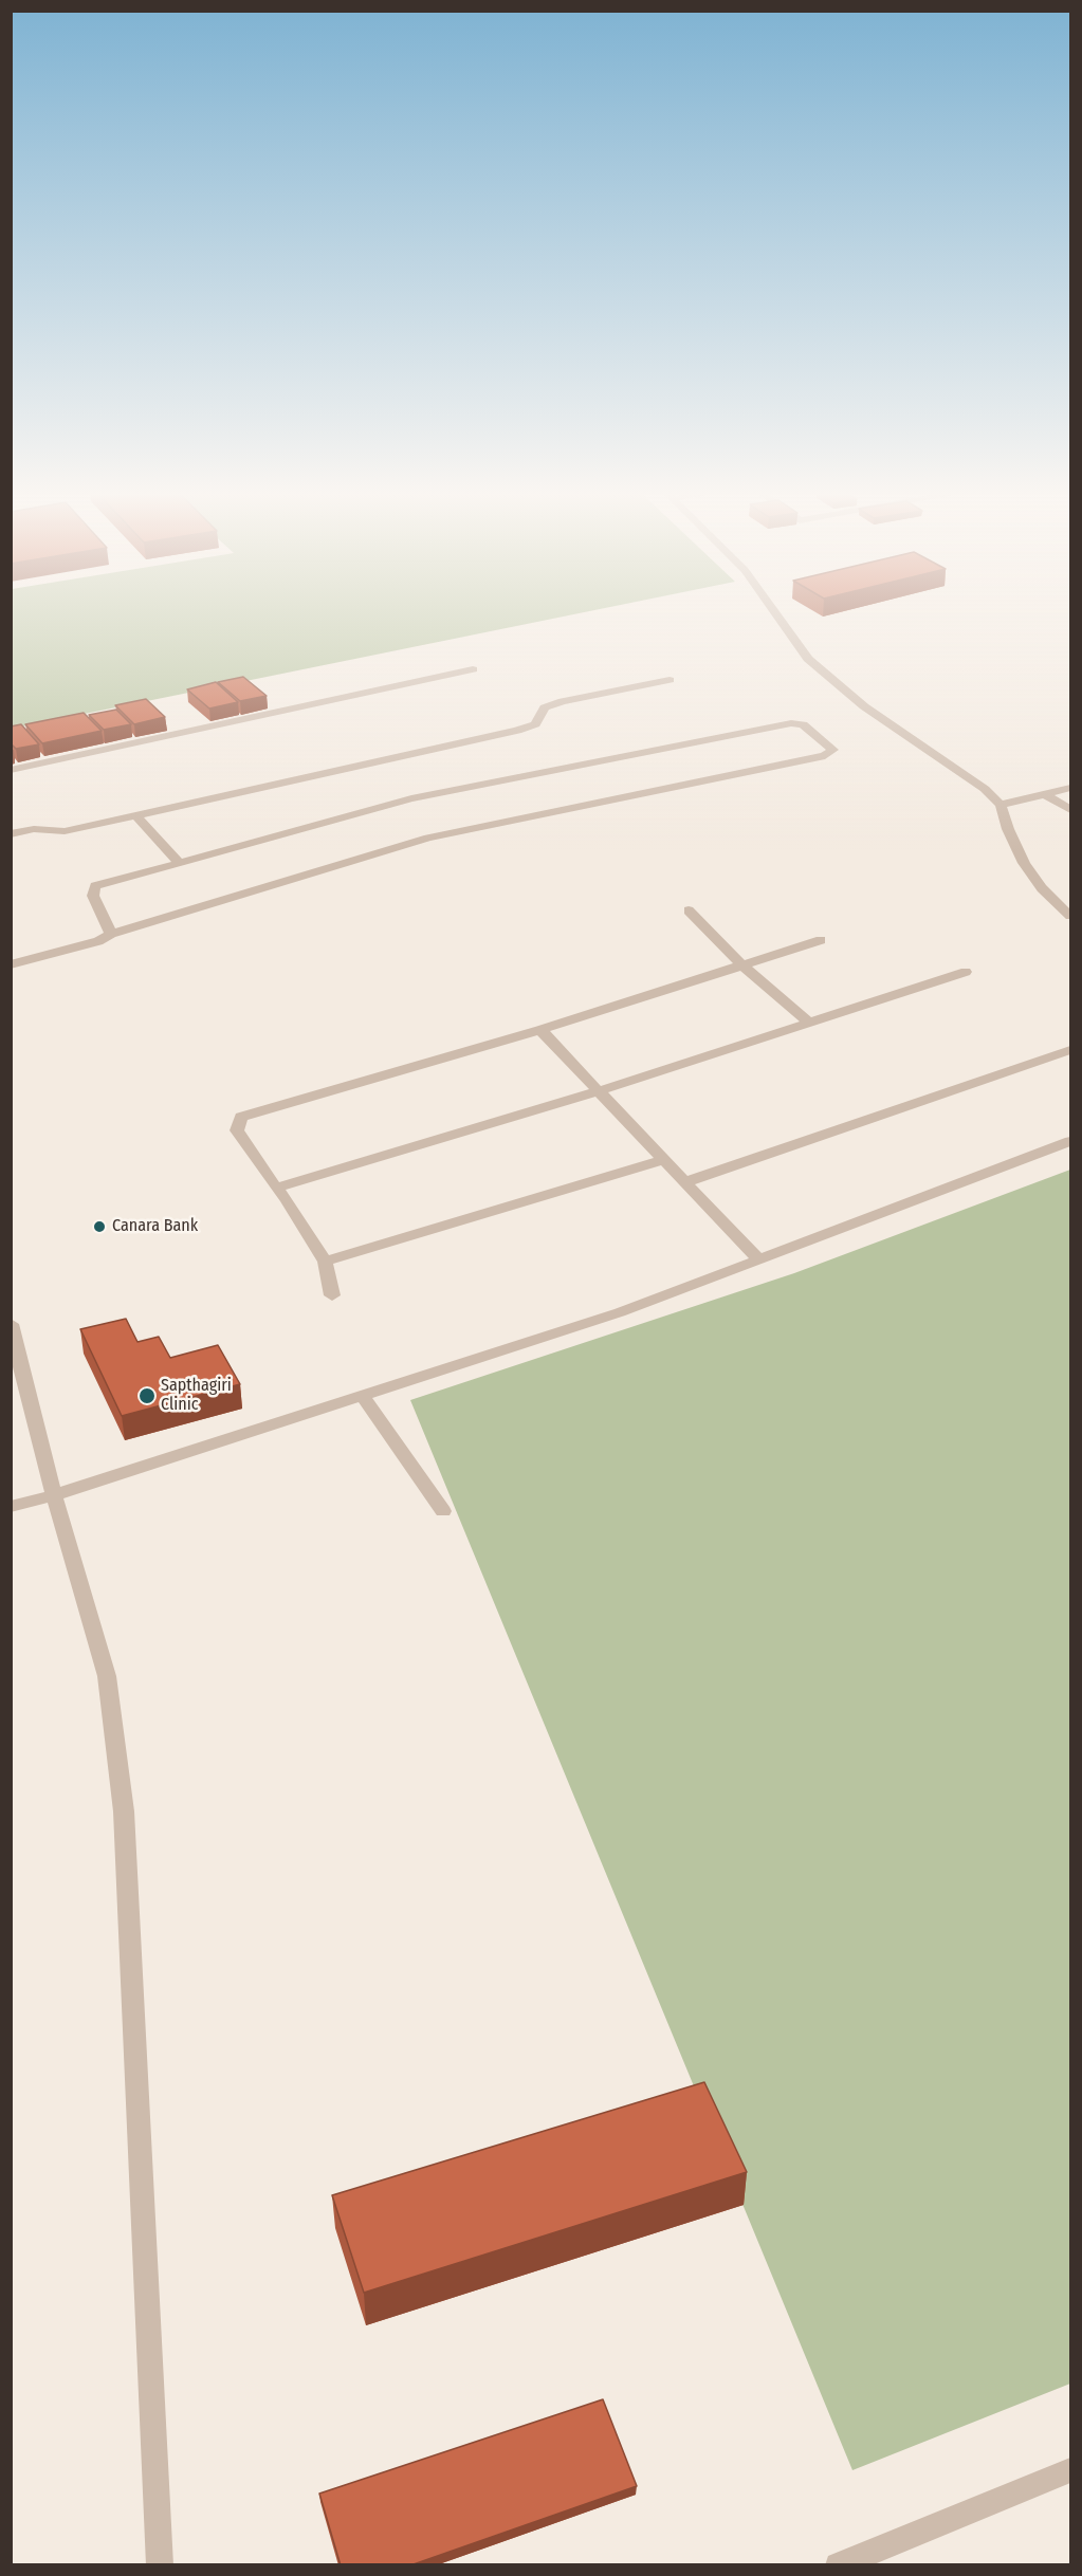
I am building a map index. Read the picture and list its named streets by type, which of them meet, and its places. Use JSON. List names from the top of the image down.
{
  "places": ["Canara Bank", "Sapthagiri Clinic"]
}
